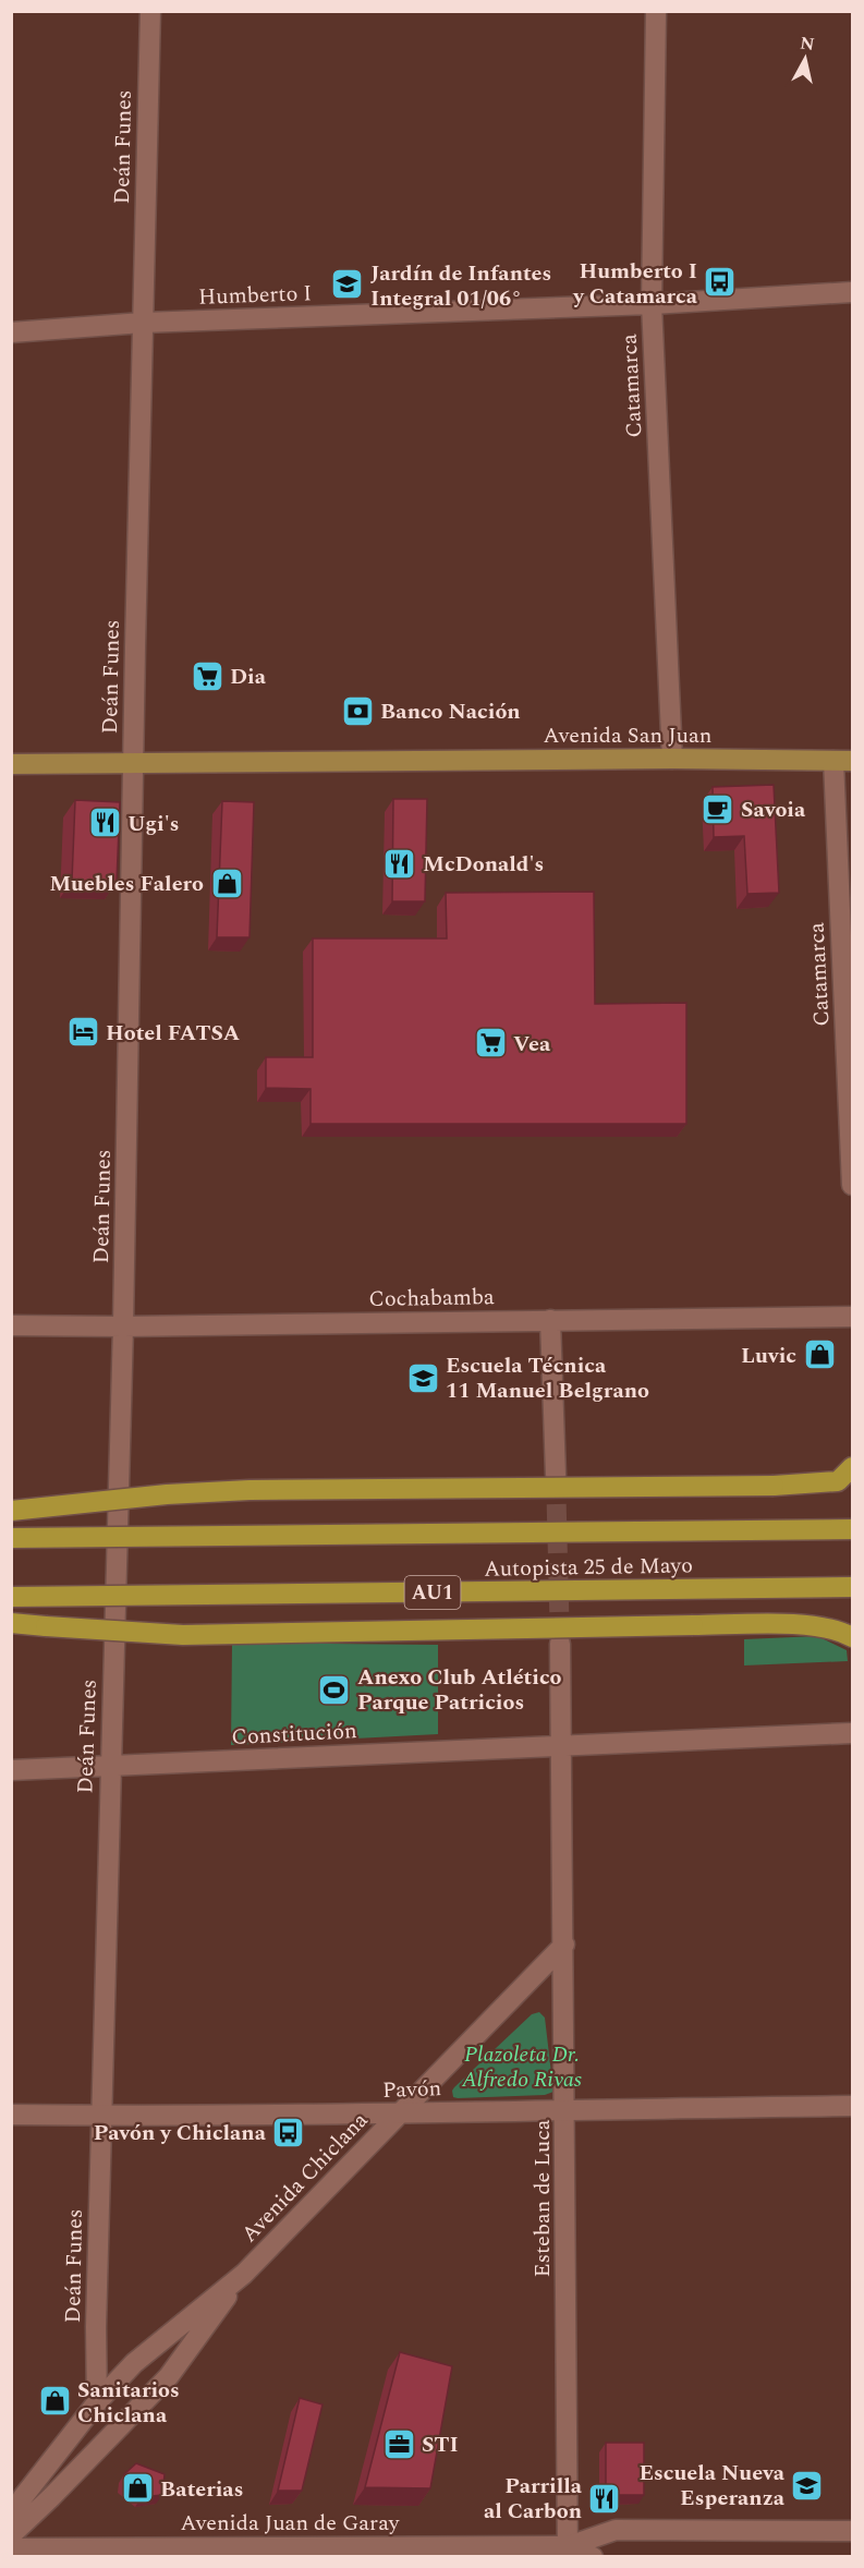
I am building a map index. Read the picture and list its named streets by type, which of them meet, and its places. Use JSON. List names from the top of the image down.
{
  "streets": {
    "highway": ["Autopista 25 de Mayo", "AU1"],
    "main road": ["Avenida San Juan"],
    "street": [
      "Deán Funes",
      "Humberto I",
      "Catamarca",
      "Cochabamba",
      "Constitución",
      "Pavón",
      "Avenida Chiclana",
      "Esteban de Luca",
      "Avenida Juan de Garay"
    ]
  },
  "crossings": [
    ["Deán Funes", "Humberto I"],
    ["Deán Funes", "Avenida San Juan"],
    ["Deán Funes", "Cochabamba"],
    ["Deán Funes", "Constitución"],
    ["Deán Funes", "Pavón"],
    ["Deán Funes", "Avenida Chiclana"],
    ["Humberto I", "Catamarca"],
    ["Catamarca", "Avenida San Juan"],
    ["Constitución", "Esteban de Luca"],
    ["Pavón", "Avenida Chiclana"],
    ["Pavón", "Esteban de Luca"],
    ["Avenida Chiclana", "Esteban de Luca"],
    ["Esteban de Luca", "Avenida Juan de Garay"]
  ],
  "parks": ["Plazoleta Dr. Alfredo Rivas"],
  "places": {
    "bus stop": ["Humberto I y Catamarca", "Pavón y Chiclana"],
    "school or university": ["Jardín de Infantes Integral 01/06°", "Escuela Técnica 11 Manuel Belgrano", "Escuela Nueva Esperanza"],
    "supermarket": ["Dia", "Vea"],
    "bank": ["Banco Nación"],
    "cafe": ["Savoia"],
    "restaurant": ["Ugi's", "McDonald's", "Parrilla al Carbon"],
    "shop": [
      "Muebles Falero",
      "Luvic",
      "Sanitarios Chiclana",
      "Baterias"
    ],
    "hotel": ["Hotel FATSA"],
    "sports": ["Anexo Club Atlético Parque Patricios"],
    "office": ["STI"]
  },
  "north": "top"
}
